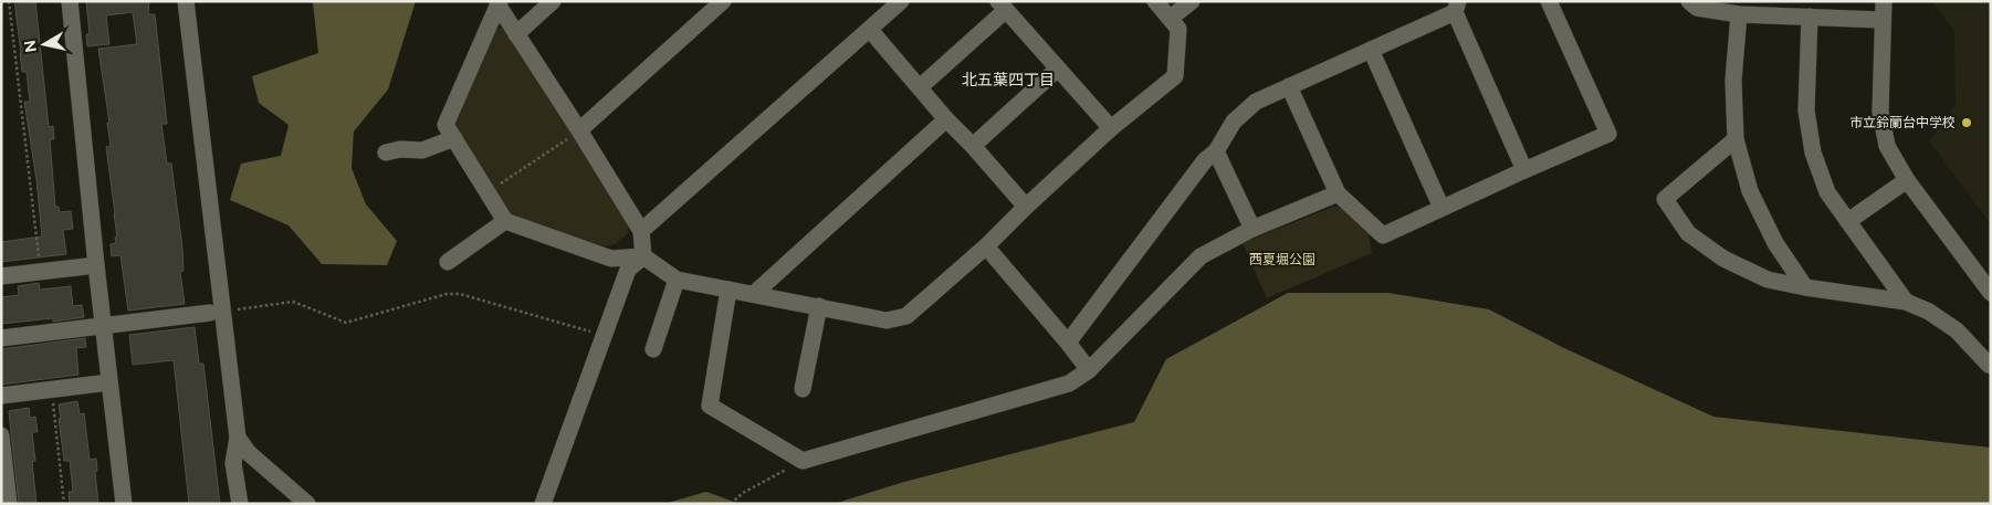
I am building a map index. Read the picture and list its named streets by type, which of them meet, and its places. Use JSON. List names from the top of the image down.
{
  "districts": ["北五葉四丁目"],
  "parks": ["西夏堀公園"],
  "places": ["市立鈴蘭台中学校"],
  "north": "left"
}
